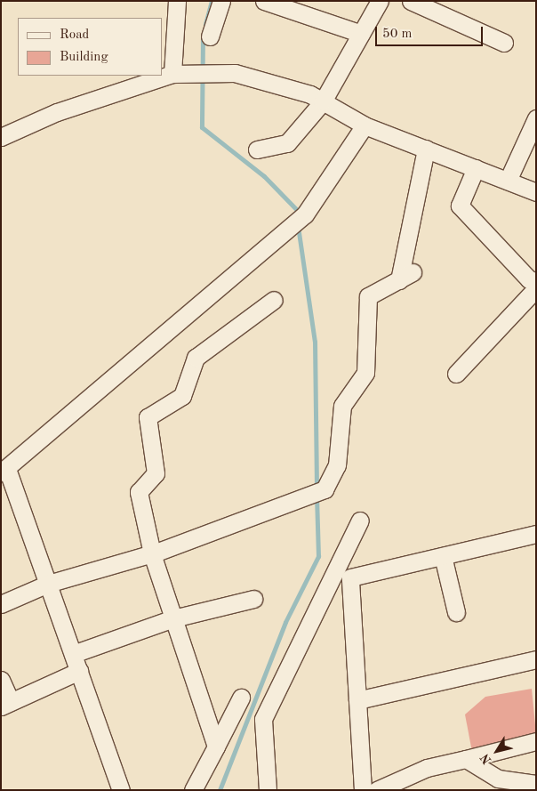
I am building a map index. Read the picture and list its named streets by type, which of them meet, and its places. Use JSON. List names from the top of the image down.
{
  "legend": ["Road", "Building"],
  "scale_bar": "50 m",
  "north": "bottom left"
}
